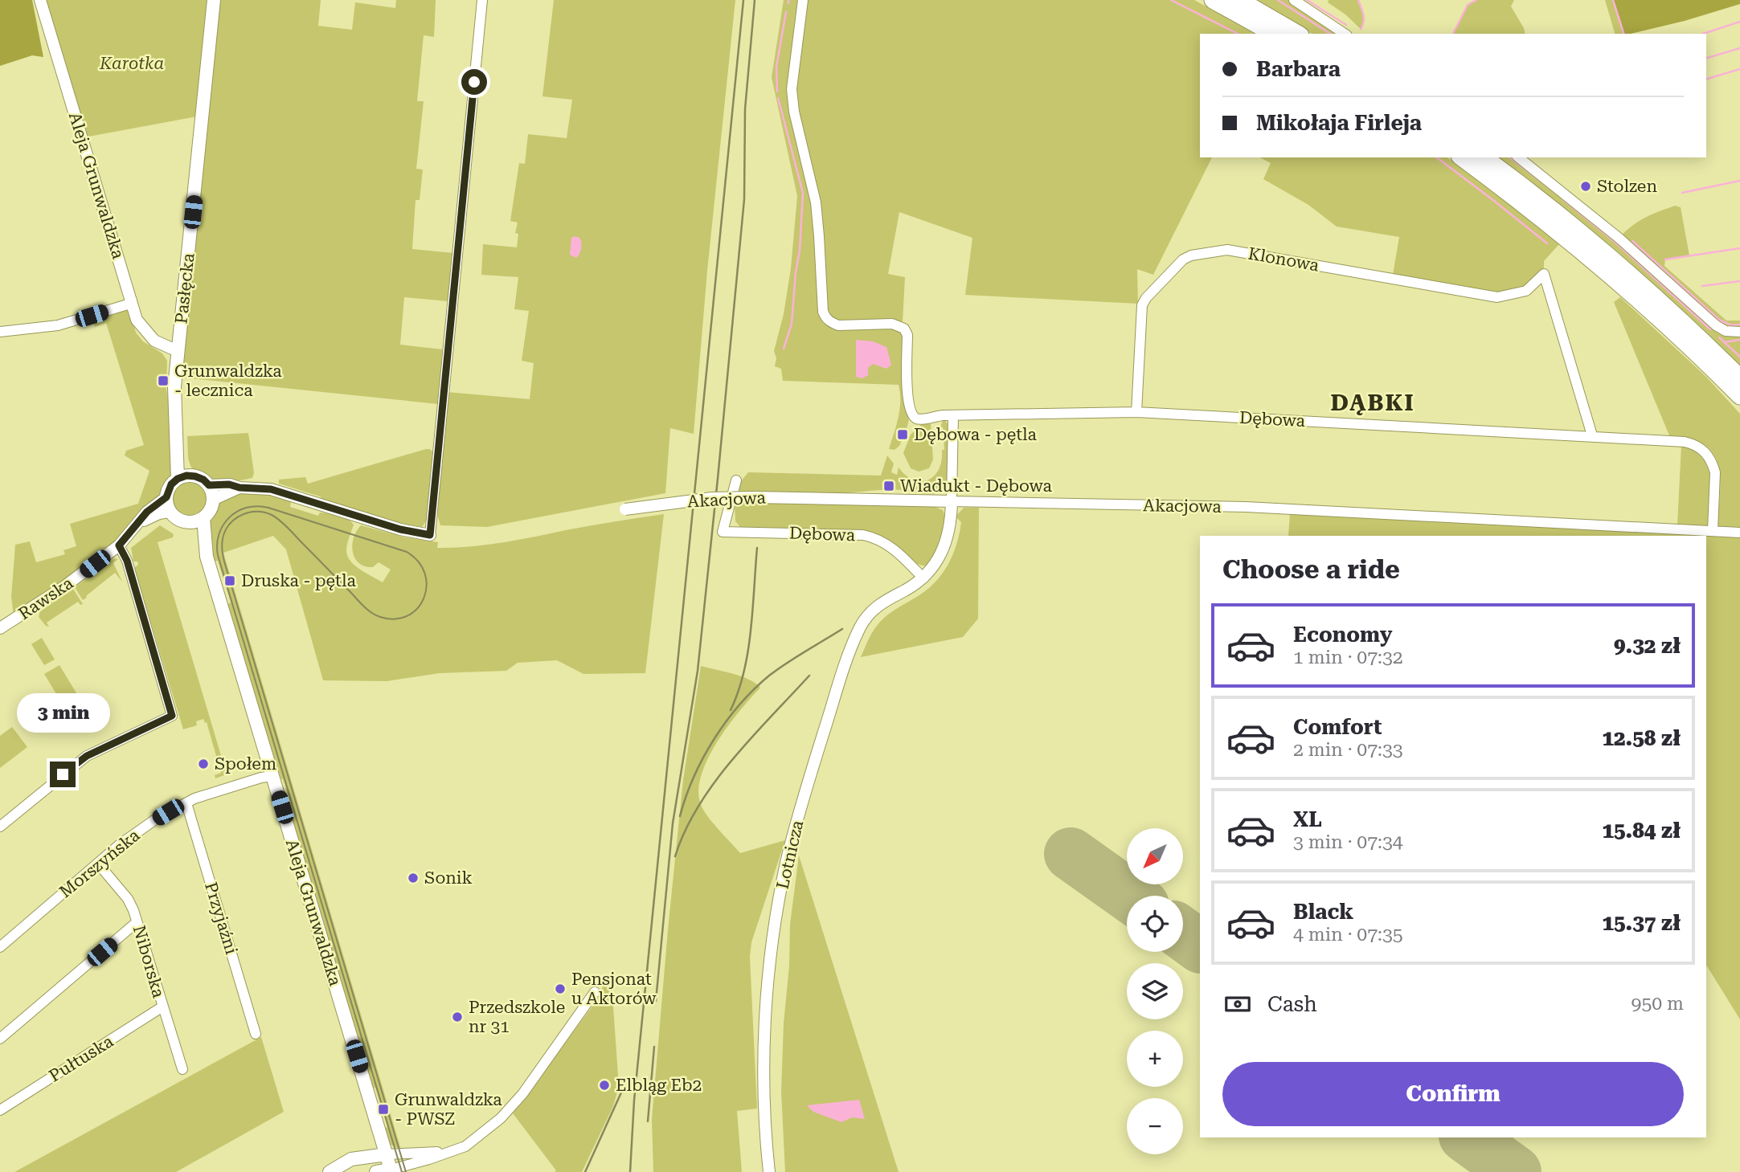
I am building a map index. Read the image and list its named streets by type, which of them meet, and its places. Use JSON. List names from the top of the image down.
{
  "streets": {
    "main road": ["Aleja Grunwaldzka", "Pasłęcka"],
    "street": [
      "Klonowa",
      "Dębowa",
      "Akacjowa",
      "Rawska",
      "Lotnicza",
      "Morszyńska",
      "Przyjaźni",
      "Niborska",
      "Pułtuska"
    ]
  },
  "crossings": [
    ["Aleja Grunwaldzka", "Pasłęcka"],
    ["Aleja Grunwaldzka", "Rawska"],
    ["Aleja Grunwaldzka", "Morszyńska"],
    ["Klonowa", "Dębowa"],
    ["Pasłęcka", "Rawska"],
    ["Dębowa", "Akacjowa"],
    ["Dębowa", "Lotnicza"],
    ["Morszyńska", "Przyjaźni"],
    ["Morszyńska", "Niborska"],
    ["Niborska", "Pułtuska"]
  ],
  "districts": ["DĄBKI"],
  "parks": ["Karotka"],
  "places": {
    "other": [
      "Stolzen",
      "Społem",
      "Sonik",
      "Pensjonat u Aktorów",
      "Przedszkole nr 31",
      "Elbląg Eb2"
    ],
    "transit": [
      "Grunwaldzka - lecznica",
      "Dębowa - pętla",
      "Wiadukt - Dębowa",
      "Druska - pętla",
      "Grunwaldzka - PWSZ"
    ]
  },
  "north": "bottom left",
  "page": {
    "banner": ["Barbara", "Mikołaja Firleja"],
    "heading": "Choose a ride",
    "list": [
      {
        "name": "Economy",
        "note": "1 min · 07:32",
        "value": "9.32 zł"
      },
      {
        "name": "Comfort",
        "note": "2 min · 07:33",
        "value": "12.58 zł"
      },
      {
        "name": "XL",
        "note": "3 min · 07:34",
        "value": "15.84 zł"
      },
      {
        "name": "Black",
        "note": "4 min · 07:35",
        "value": "15.37 zł"
      }
    ],
    "bubble": "3 min",
    "map_buttons": ["+", "−"],
    "pay": ["Cash", "950 m"],
    "buttons": "Confirm"
  }
}
